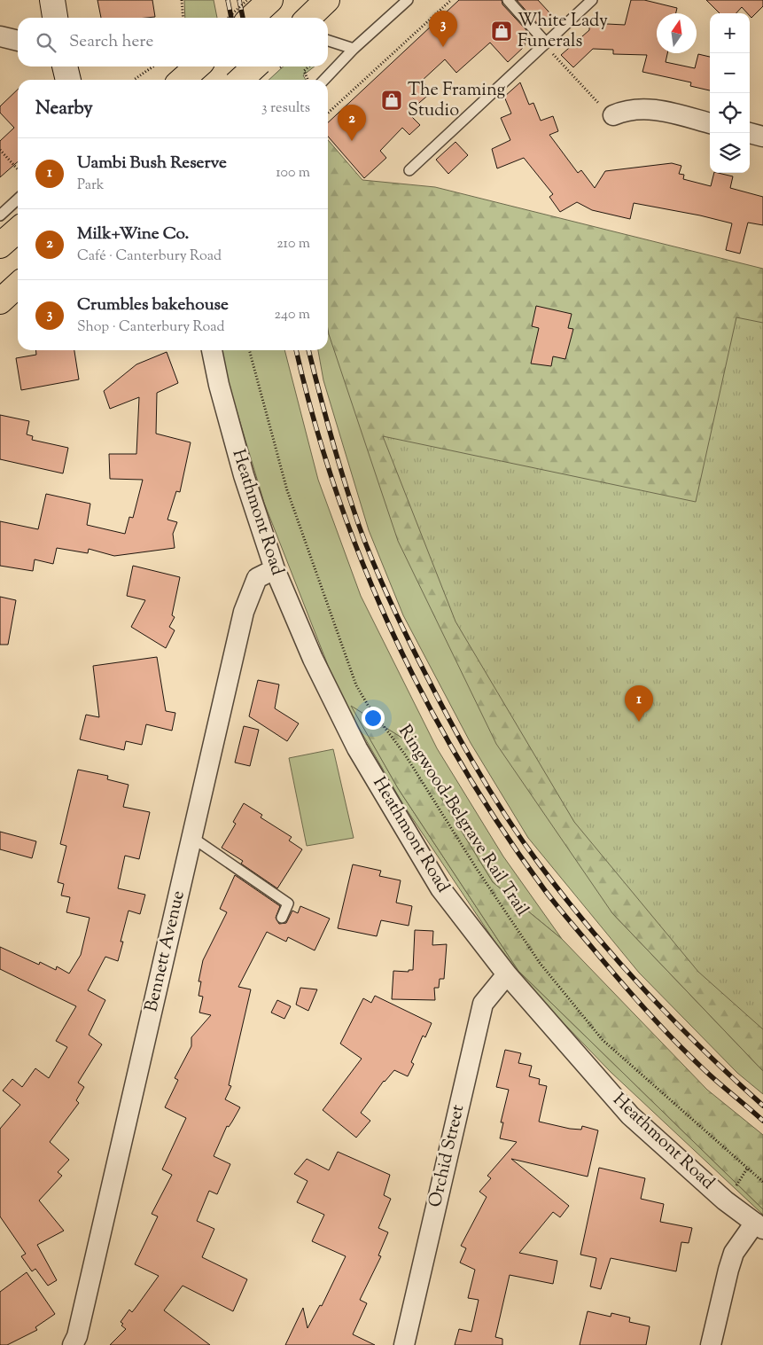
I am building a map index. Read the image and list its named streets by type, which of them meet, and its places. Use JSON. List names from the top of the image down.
{
  "streets": {
    "street": ["Heathmont Road", "Bennett Avenue", "Orchid Street"],
    "path": ["Ringwood-Belgrave Rail Trail"]
  },
  "crossings": [
    ["Heathmont Road", "Bennett Avenue"],
    ["Heathmont Road", "Orchid Street"]
  ],
  "places": {
    "shop": ["White Lady Funerals", "The Framing Studio"]
  },
  "north": "top",
  "page": {
    "pins": ["3", "2", "1"],
    "map_buttons": ["+", "−"],
    "search": "Search here",
    "heading": ["Nearby", "3 results"],
    "list": [
      {
        "mark": "1",
        "name": "Uambi Bush Reserve",
        "note": "Park",
        "value": "100 m"
      },
      {
        "mark": "2",
        "name": "Milk+Wine Co.",
        "note": "Café · Canterbury Road",
        "value": "210 m"
      },
      {
        "mark": "3",
        "name": "Crumbles bakehouse",
        "note": "Shop · Canterbury Road",
        "value": "240 m"
      }
    ]
  }
}
